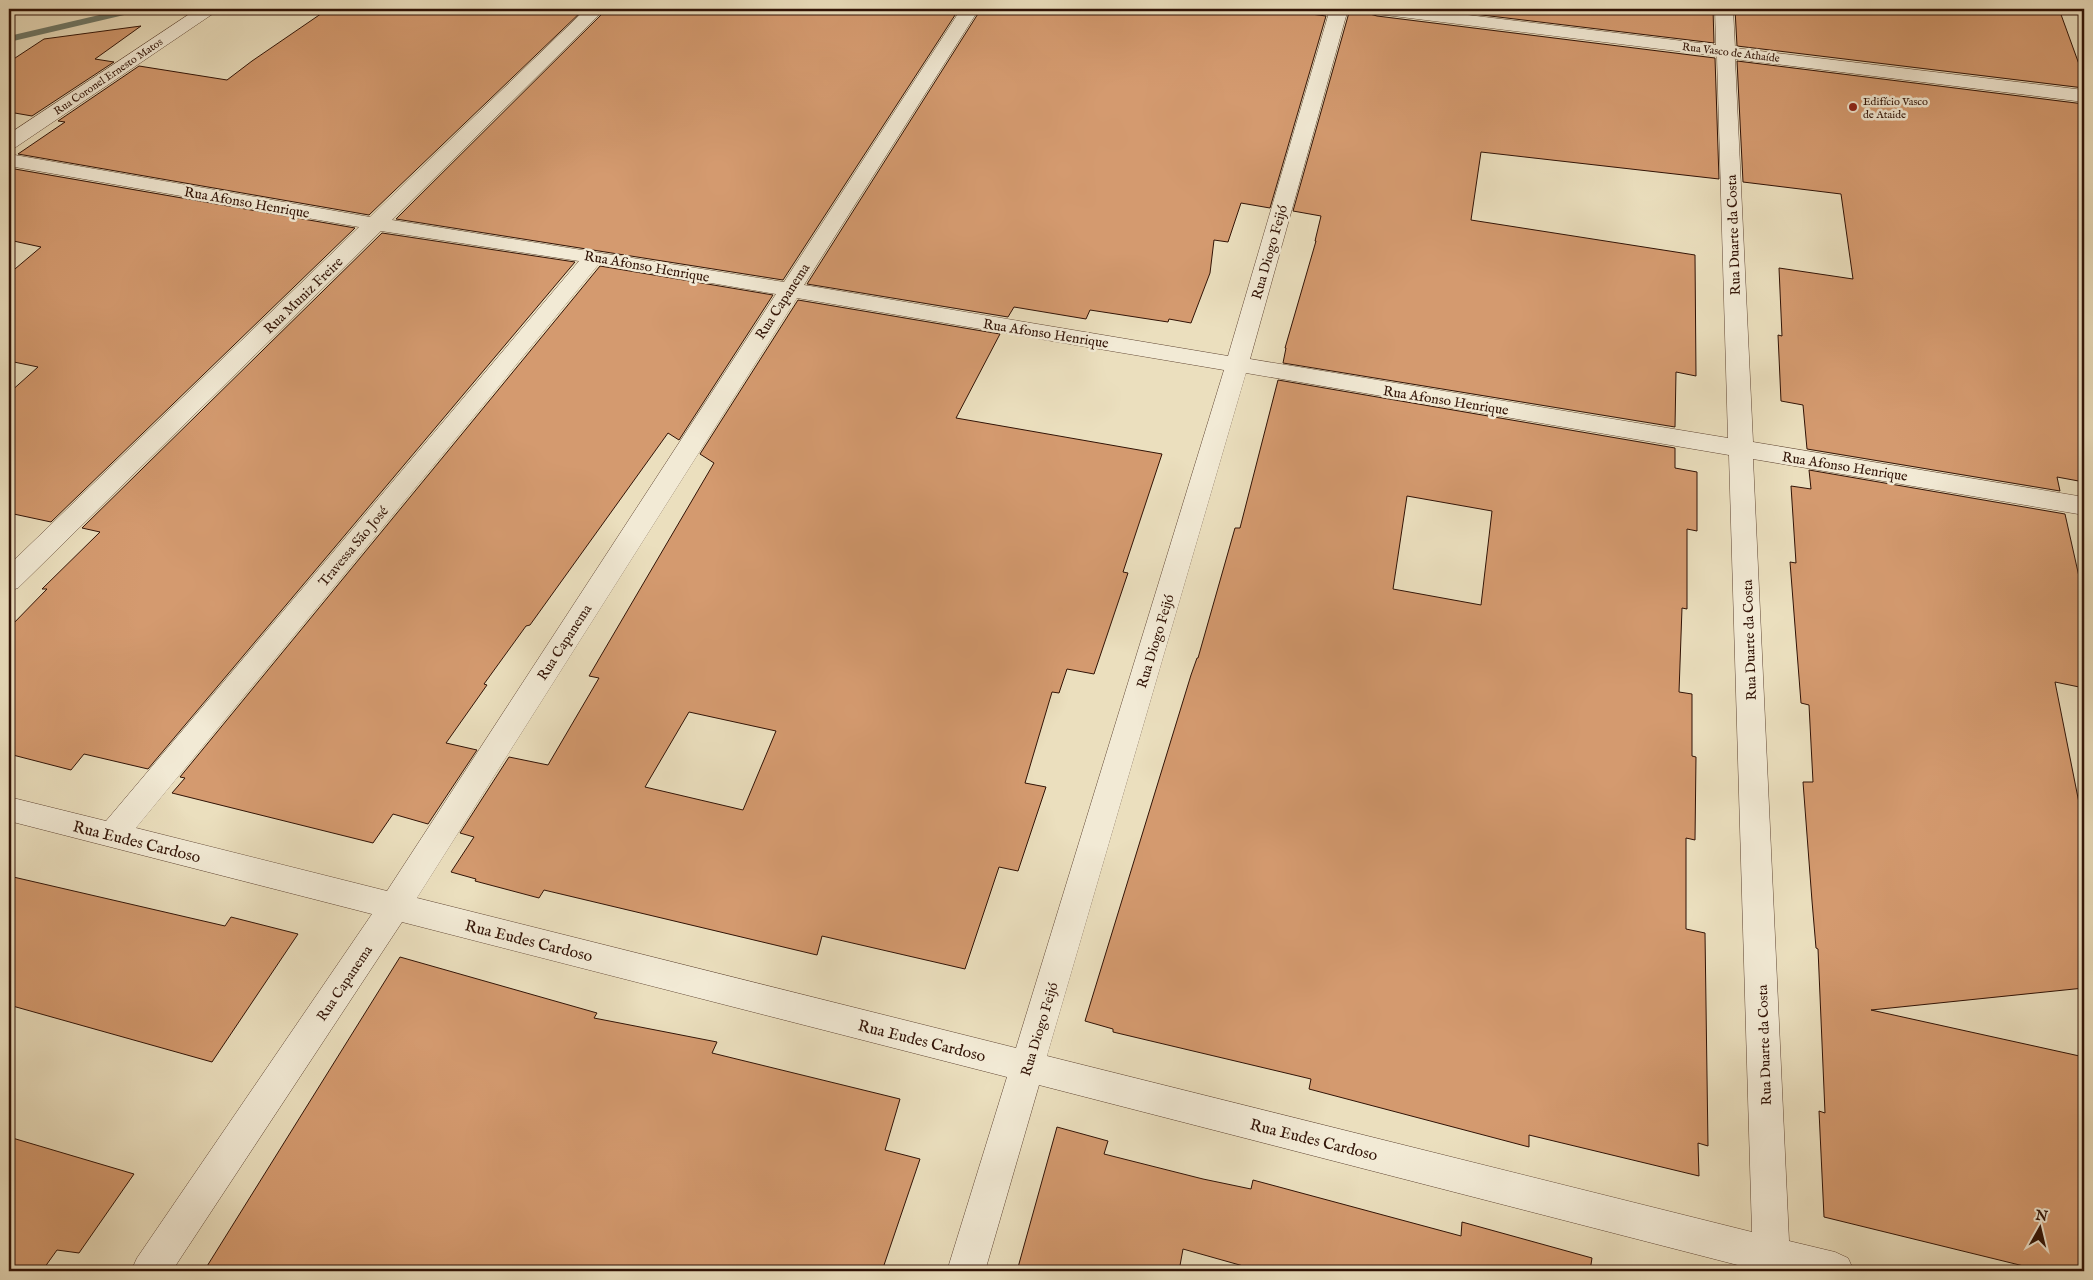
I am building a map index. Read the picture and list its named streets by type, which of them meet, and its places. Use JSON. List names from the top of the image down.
{
  "streets": {
    "street": [
      "Rua Vasco de Athaíde",
      "Rua Coronel Ernesto Matos",
      "Rua Afonso Henrique",
      "Rua Duarte da Costa",
      "Rua Diogo Feijó",
      "Rua Muniz Freire",
      "Rua Capanema",
      "Travessa São José",
      "Rua Eudes Cardoso"
    ]
  },
  "crossings": [
    ["Rua Vasco de Athaíde", "Rua Duarte da Costa"],
    ["Rua Afonso Henrique", "Rua Duarte da Costa"],
    ["Rua Afonso Henrique", "Rua Diogo Feijó"],
    ["Rua Afonso Henrique", "Rua Muniz Freire"],
    ["Rua Afonso Henrique", "Rua Capanema"],
    ["Rua Afonso Henrique", "Travessa São José"],
    ["Rua Duarte da Costa", "Rua Eudes Cardoso"],
    ["Rua Diogo Feijó", "Rua Eudes Cardoso"],
    ["Rua Capanema", "Rua Eudes Cardoso"],
    ["Travessa São José", "Rua Eudes Cardoso"]
  ],
  "places": ["Edifício Vasco de Ataide"],
  "north": "top"
}
